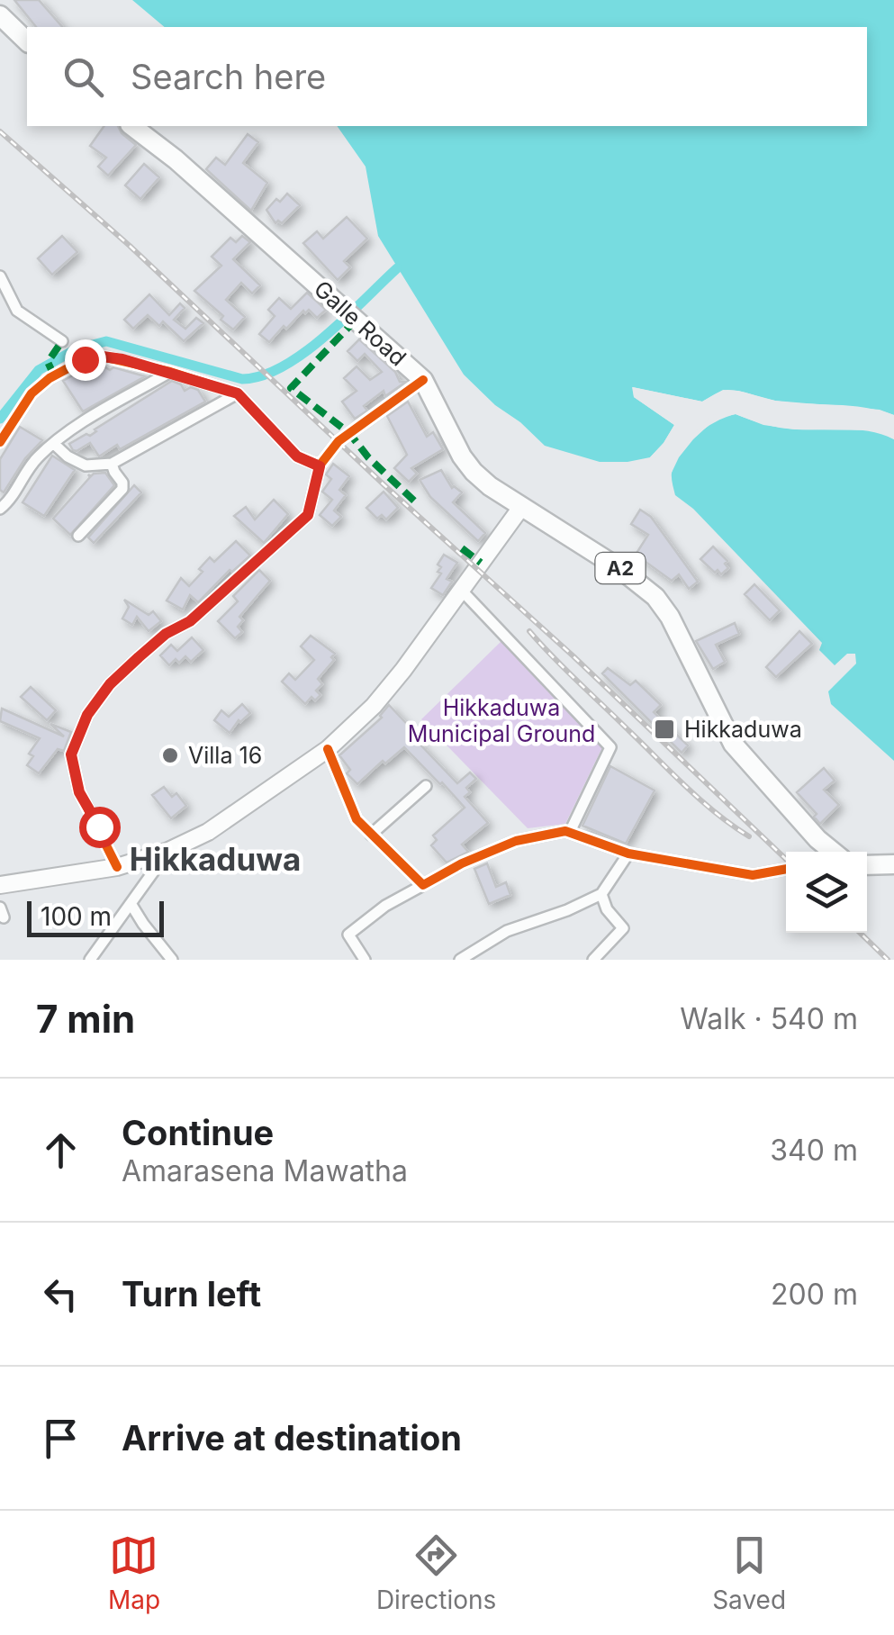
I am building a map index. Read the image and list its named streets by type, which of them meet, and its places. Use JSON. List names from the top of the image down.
{
  "streets": {
    "highway": ["Galle Road", "A2"]
  },
  "districts": ["Hikkaduwa"],
  "parks": ["Hikkaduwa Municipal Ground"],
  "places": {
    "transit": ["Hikkaduwa"],
    "other": ["Villa 16"]
  },
  "scale_bar": "100 m",
  "page": {
    "search": "Search here",
    "scale": "100 m",
    "heading": ["7 min", "Walk · 540 m"],
    "list": [
      ["Continue", "Amarasena Mawatha", "340 m"],
      ["Turn left", "200 m"],
      "Arrive at destination"
    ],
    "nav": ["Map", "Directions", "Saved"]
  }
}
